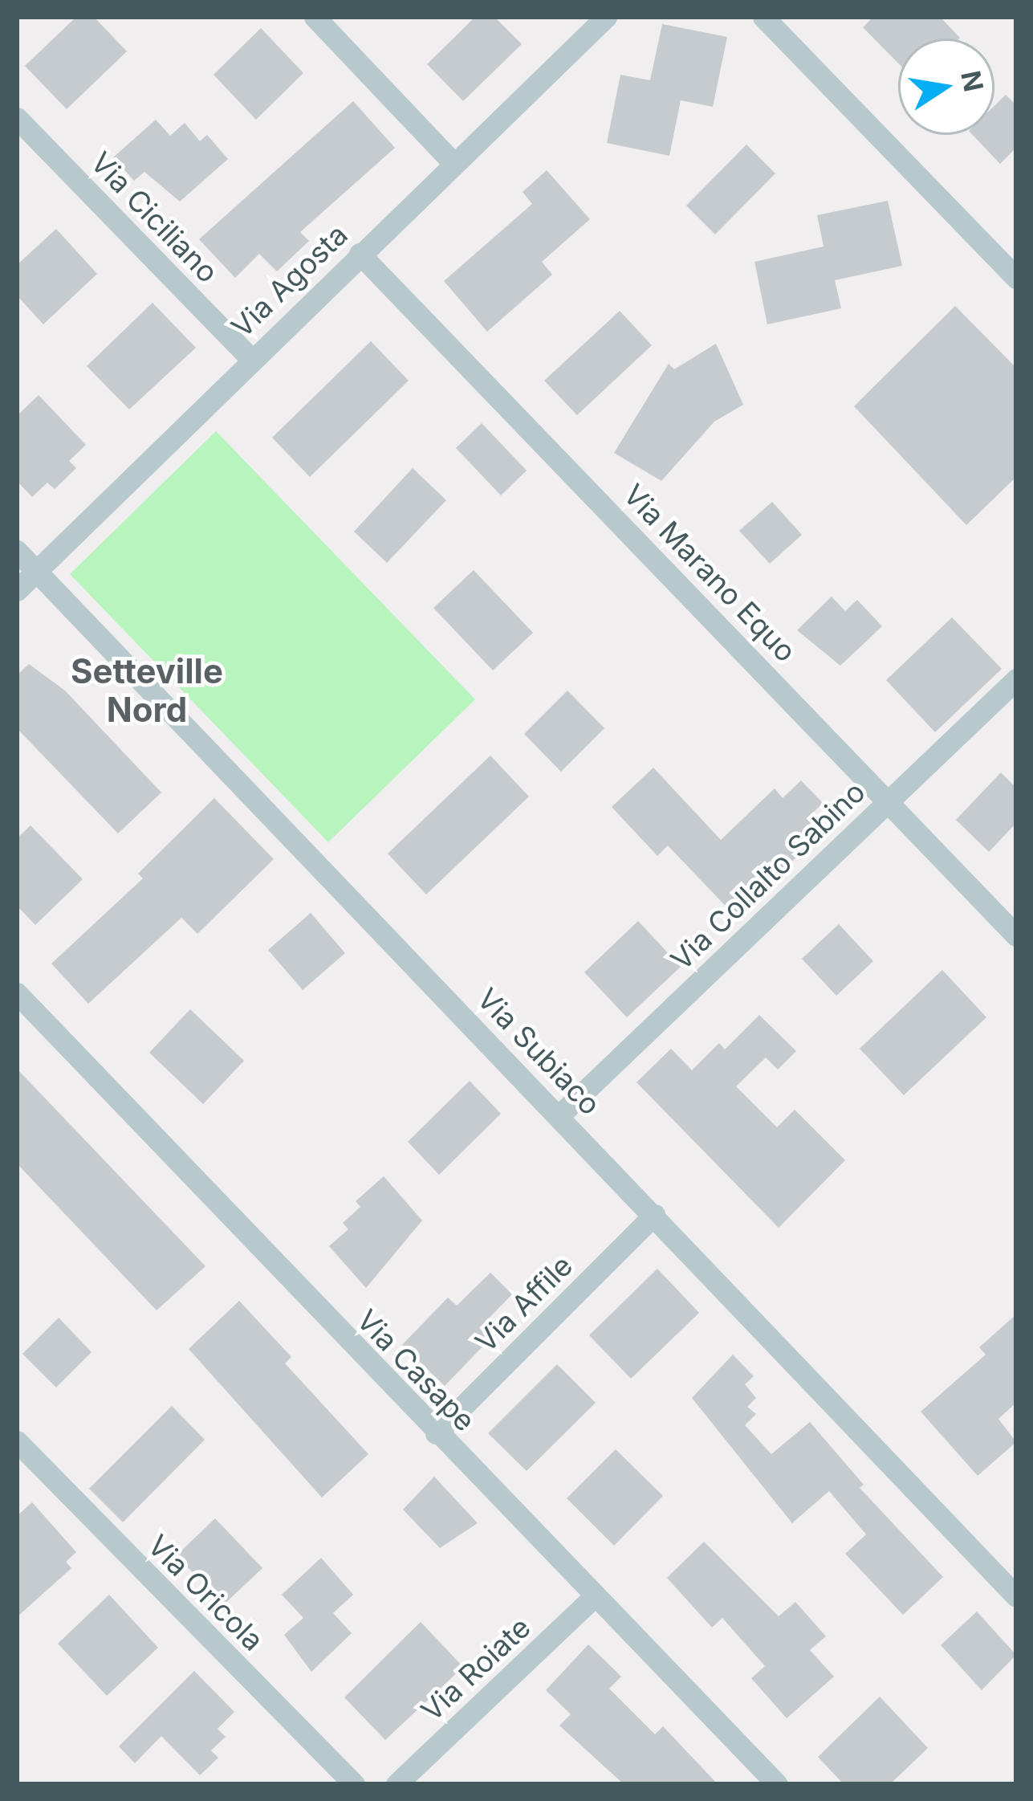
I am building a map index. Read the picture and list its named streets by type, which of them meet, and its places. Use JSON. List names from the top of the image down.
{
  "streets": {
    "street": [
      "Via Ciciliano",
      "Via Agosta",
      "Via Marano Equo",
      "Via Collalto Sabino",
      "Via Subiaco",
      "Via Affile",
      "Via Casape",
      "Via Oricola",
      "Via Roiate"
    ]
  },
  "crossings": [
    ["Via Ciciliano", "Via Agosta"],
    ["Via Agosta", "Via Marano Equo"],
    ["Via Agosta", "Via Subiaco"],
    ["Via Marano Equo", "Via Collalto Sabino"],
    ["Via Collalto Sabino", "Via Subiaco"],
    ["Via Subiaco", "Via Affile"],
    ["Via Affile", "Via Casape"],
    ["Via Casape", "Via Roiate"]
  ],
  "districts": ["Setteville Nord"],
  "north": "right"
}
